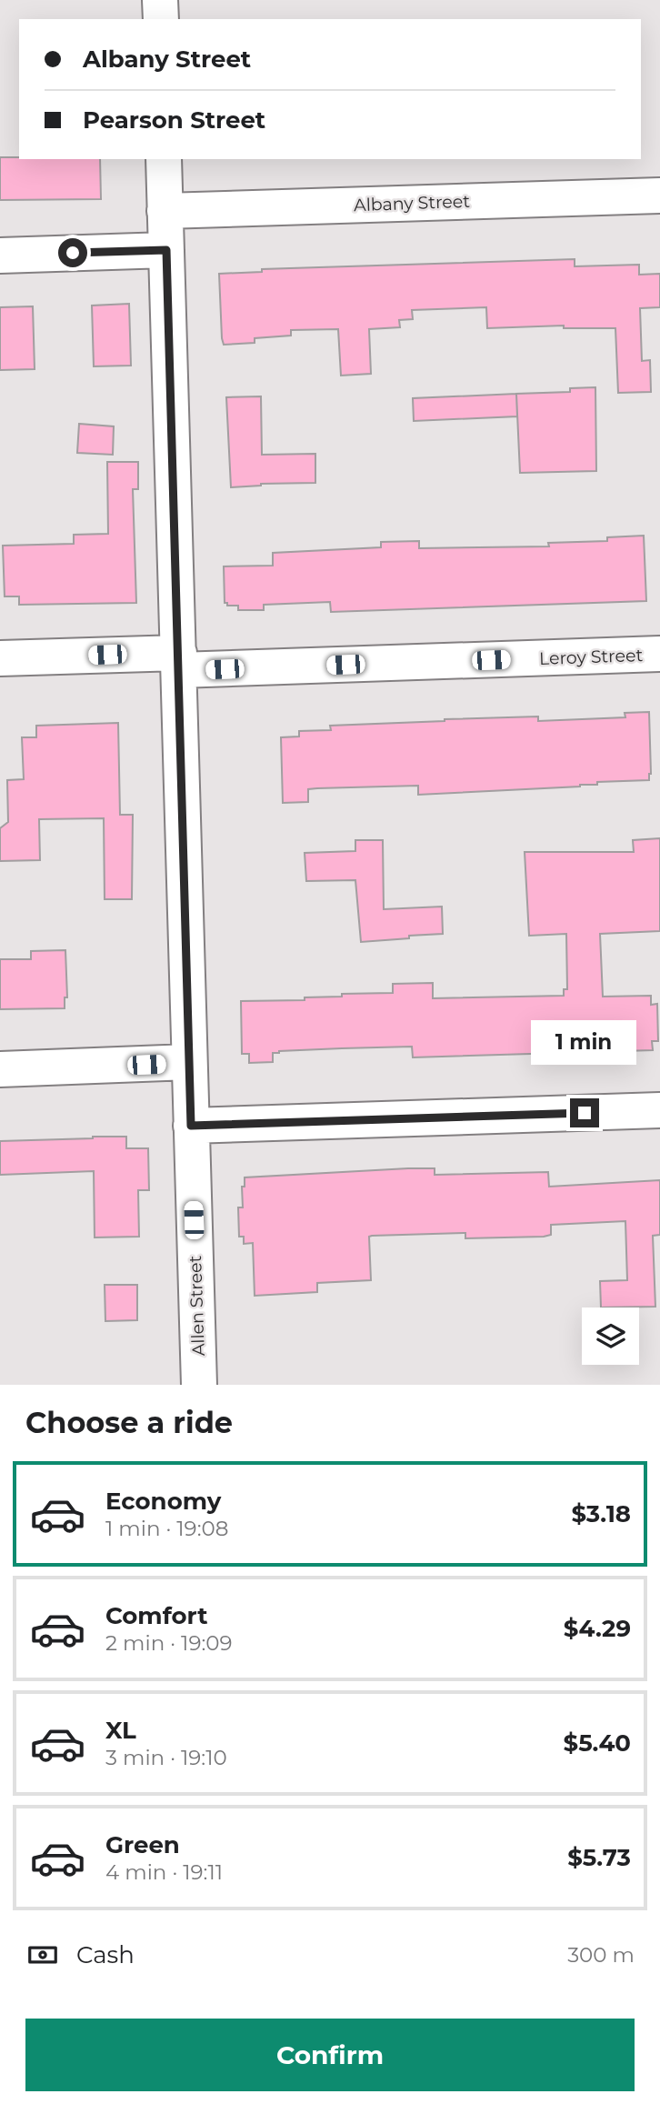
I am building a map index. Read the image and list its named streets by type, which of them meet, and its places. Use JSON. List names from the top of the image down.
{
  "streets": {
    "street": ["Albany Street", "Leroy Street", "Allen Street"]
  },
  "crossings": [
    ["Albany Street", "Allen Street"],
    ["Leroy Street", "Allen Street"]
  ],
  "page": {
    "banner": ["Albany Street", "Pearson Street"],
    "bubble": "1 min",
    "heading": "Choose a ride",
    "list": [
      {
        "name": "Economy",
        "note": "1 min · 19:08",
        "value": "$3.18"
      },
      {
        "name": "Comfort",
        "note": "2 min · 19:09",
        "value": "$4.29"
      },
      {
        "name": "XL",
        "note": "3 min · 19:10",
        "value": "$5.40"
      },
      {
        "name": "Green",
        "note": "4 min · 19:11",
        "value": "$5.73"
      }
    ],
    "pay": ["Cash", "300 m"],
    "buttons": "Confirm"
  }
}
